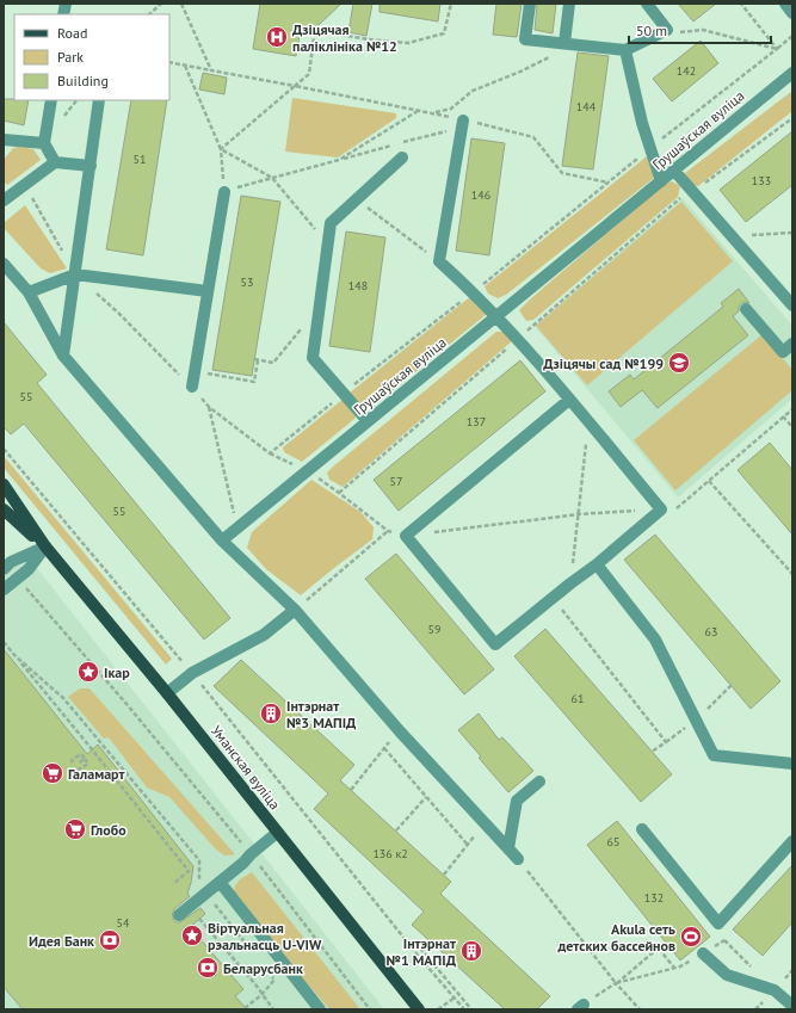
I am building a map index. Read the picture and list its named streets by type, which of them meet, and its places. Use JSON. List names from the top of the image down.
{
  "streets": {
    "main road": ["Уманская вуліца"],
    "street": ["Грушаўская вуліца"]
  },
  "places": {
    "hospital": ["Дзіцячая паліклініка №12"],
    "school or university": ["Дзіцячы сад №199"],
    "place": ["Ікар", "Віртуальная рэальнасць U-VIW"],
    "building": ["Інтэрнат №3 МАПІД", "Інтэрнат №1 МАПІД"],
    "supermarket": ["Галамарт", "Глобо"],
    "sports": ["Akula сеть детских бассейнов"],
    "bank": ["Идея Банк", "Беларусбанк"]
  },
  "house_numbers": [
    "142",
    "144",
    "51",
    "133",
    "146",
    "53",
    "148",
    "55",
    "137",
    "57",
    "55",
    "59",
    "63",
    "61",
    "65",
    "136 к2",
    "132",
    "54"
  ],
  "legend": ["Road", "Park", "Building"],
  "scale_bar": "50 m"
}
